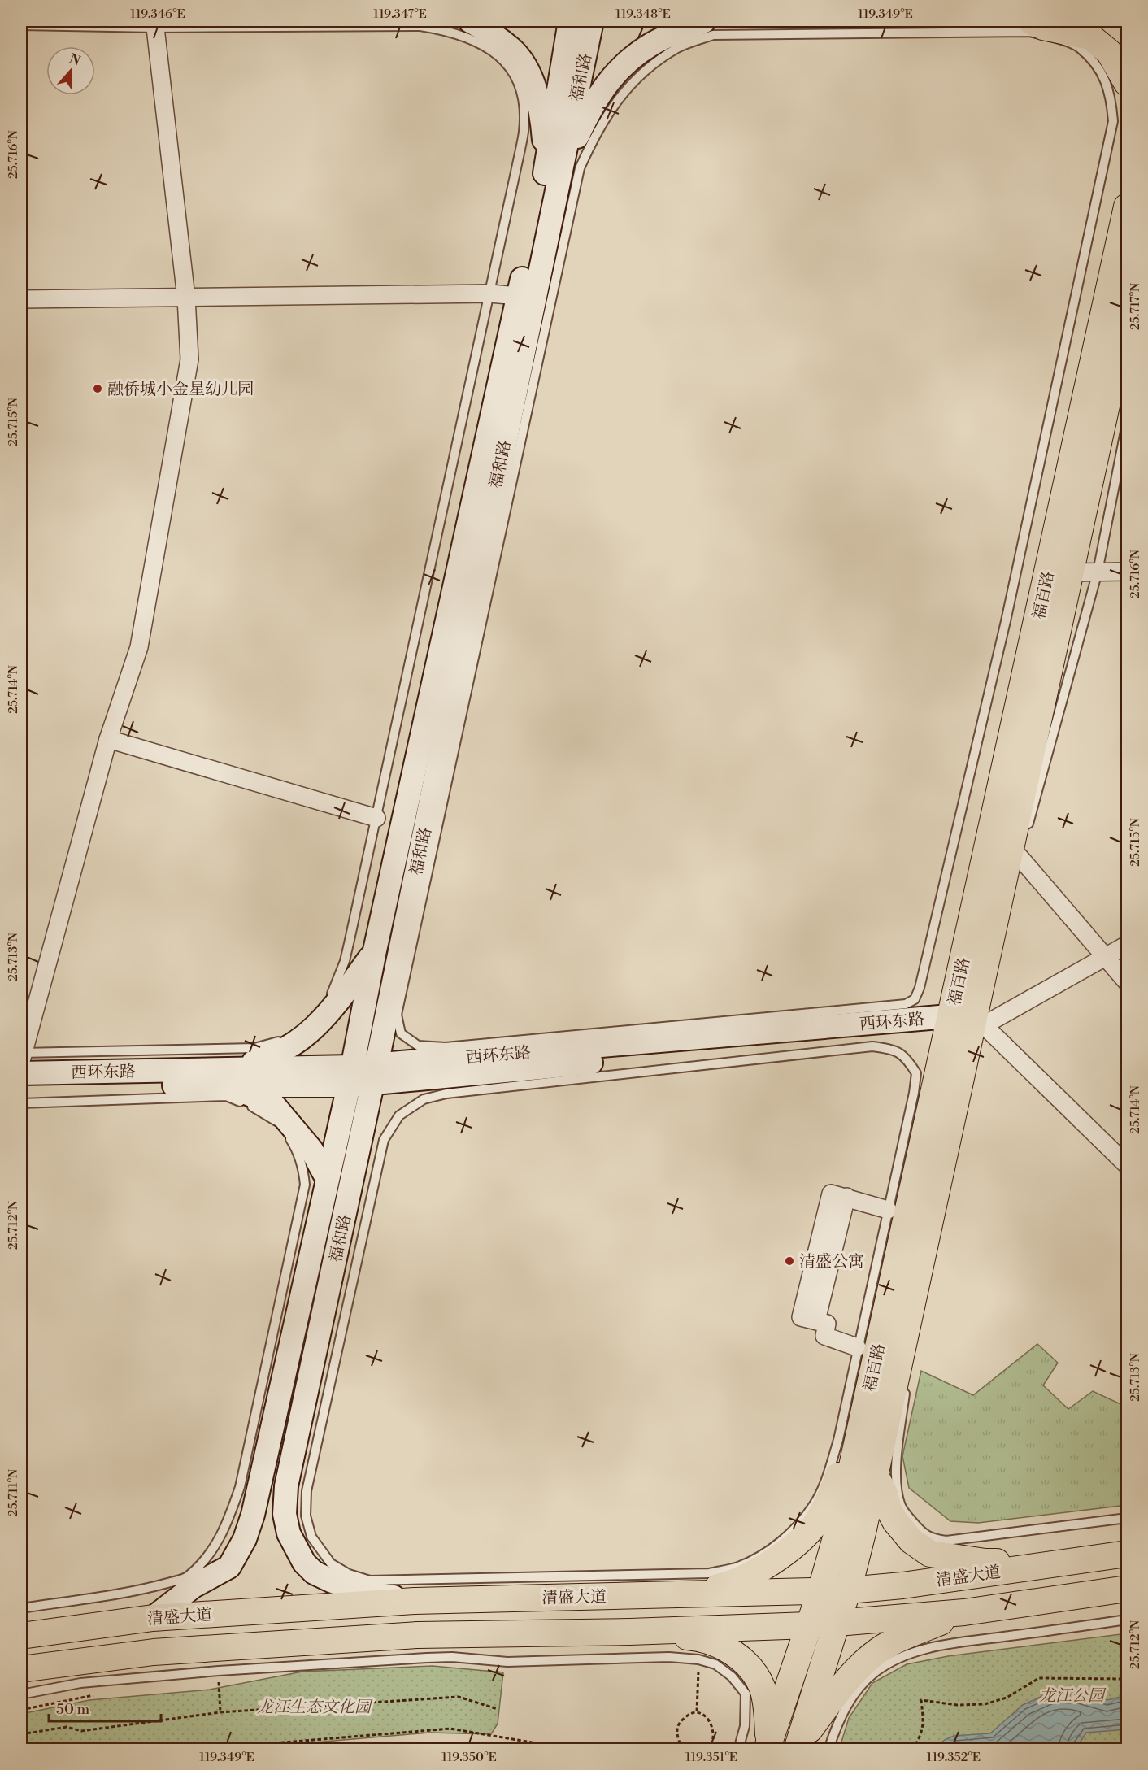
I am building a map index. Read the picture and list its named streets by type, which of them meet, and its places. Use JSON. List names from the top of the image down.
{
  "streets": {
    "main road": ["福百路", "清盛大道"],
    "street": ["福和路", "西环东路"]
  },
  "crossings": [
    ["福和路", "西环东路"],
    ["福和路", "清盛大道"],
    ["福百路", "西环东路"],
    ["福百路", "清盛大道"]
  ],
  "parks": ["龙江公园", "龙江生态文化园"],
  "places": ["融侨城小金星幼儿园", "清盛公寓"],
  "scale_bar": "50 m",
  "north": "top",
  "coordinates": [
    "119.346°E",
    "119.347°E",
    "119.348°E",
    "119.349°E",
    "25.716°N",
    "25.717°N",
    "25.715°N",
    "25.714°N",
    "25.713°N",
    "25.712°N",
    "25.711°N",
    "119.350°E",
    "119.351°E",
    "119.352°E"
  ]
}
